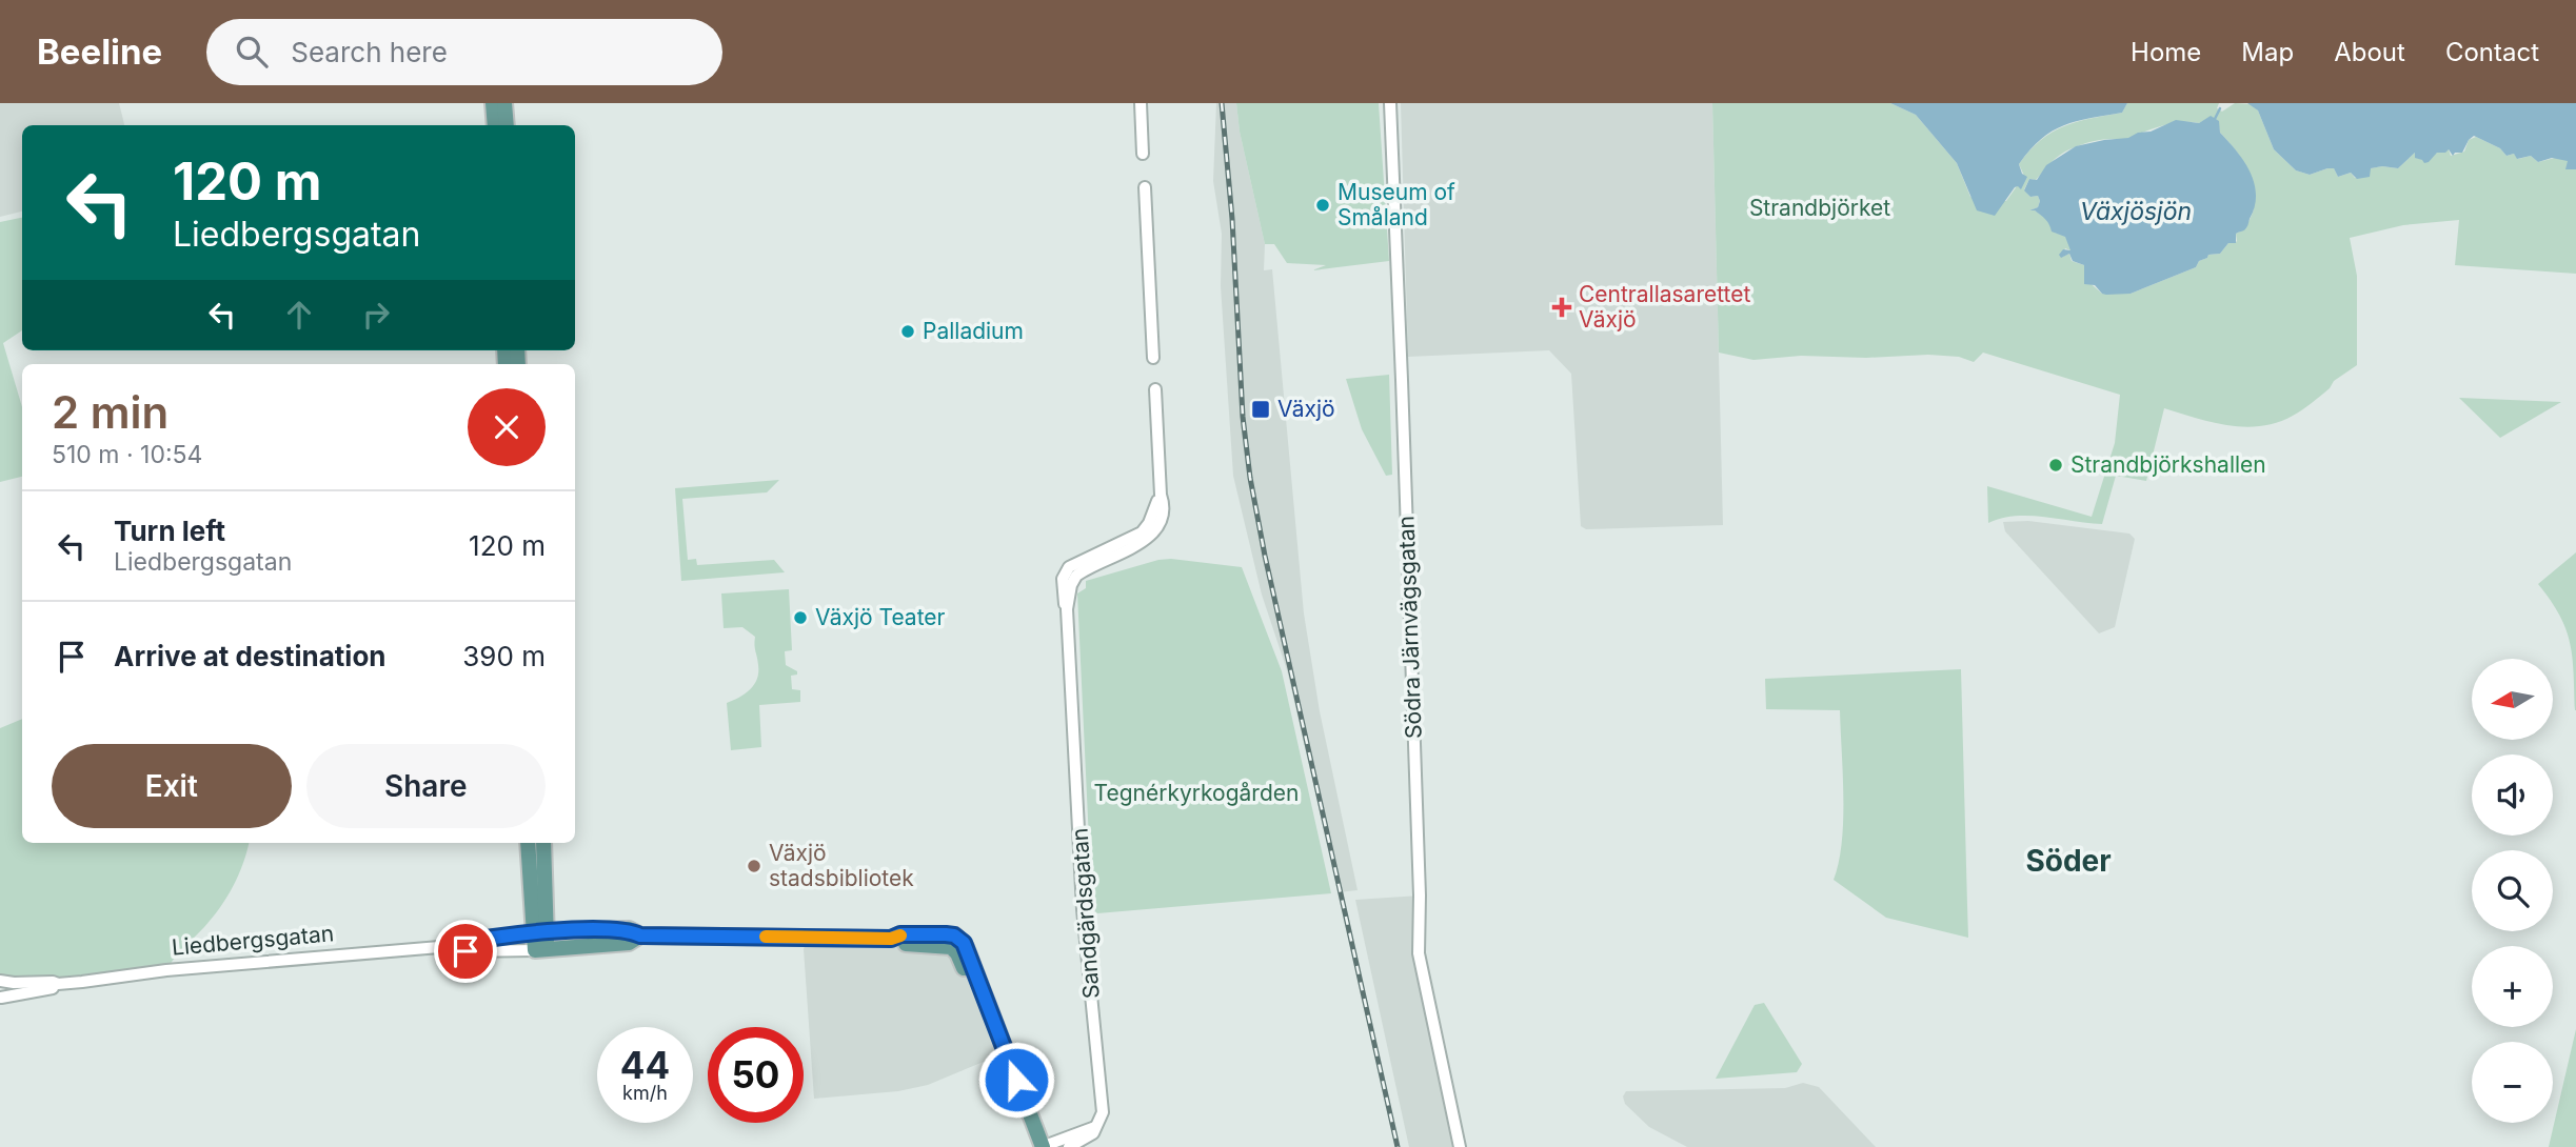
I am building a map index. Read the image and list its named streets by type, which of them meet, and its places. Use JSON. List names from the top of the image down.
{
  "streets": {
    "main road": ["Liedbergsgatan"],
    "street": ["Södra Järnvägsgatan", "Sandgärdsgatan"]
  },
  "districts": ["Söder"],
  "water": ["Växjösjön"],
  "parks": ["Strandbjörket", "Tegnérkyrkogården"],
  "places": {
    "other": [
      "Museum of Småland",
      "Palladium",
      "Strandbjörkshallen",
      "Växjö Teater",
      "Växjö stadsbibliotek"
    ],
    "health": ["Centrallasarettet Växjö"],
    "transit": ["Växjö"]
  },
  "north": "left",
  "page": {
    "header": "Beeline",
    "search": "Search here",
    "nav": [
      "Home",
      "Map",
      "About",
      "Contact"
    ],
    "turn": ["120 m", "Liedbergsgatan"],
    "heading": ["2 min", "510 m · 10:54"],
    "list": [
      {
        "name": "Turn left",
        "note": "Liedbergsgatan",
        "value": "120 m"
      },
      {
        "name": "Arrive at destination",
        "value": "390 m"
      }
    ],
    "map_buttons": ["+", "−"],
    "buttons": ["Exit", "Share"],
    "speed": "44 km/h",
    "limit": "50"
  }
}
